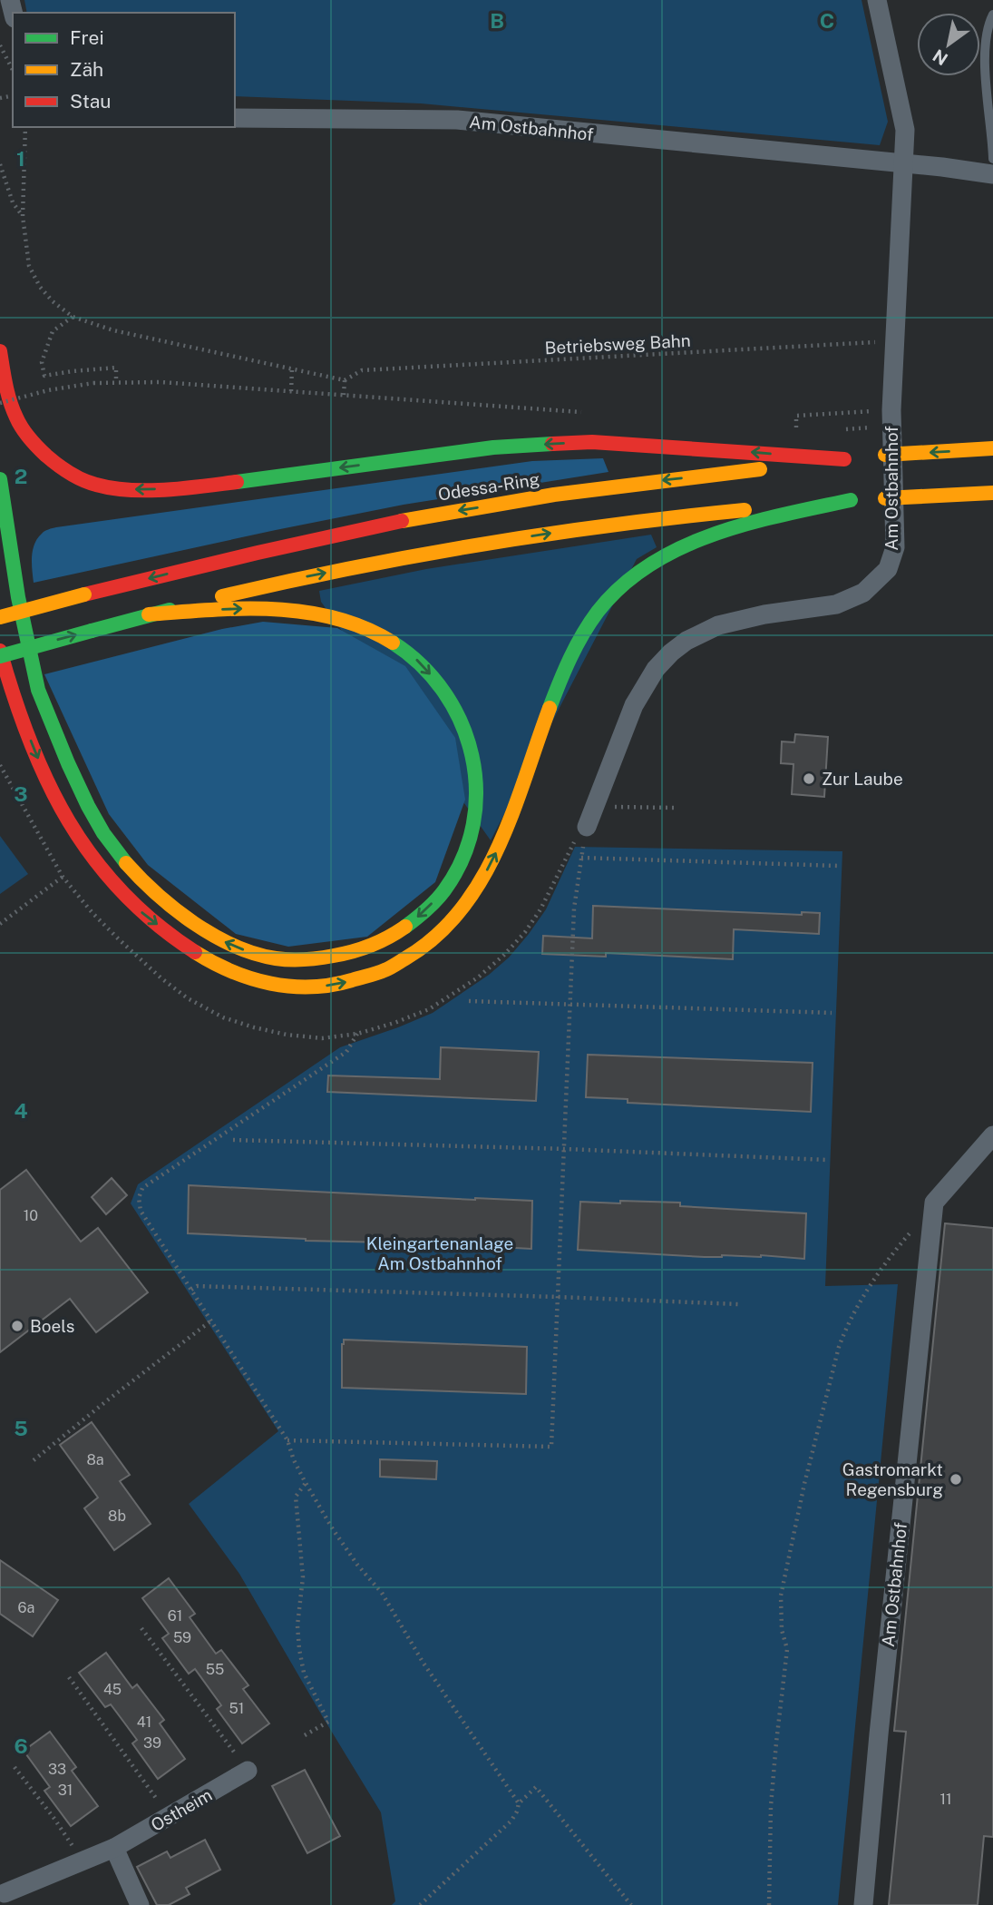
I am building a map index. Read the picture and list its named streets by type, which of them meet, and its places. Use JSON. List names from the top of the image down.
{
  "streets": {
    "highway": ["Odessa-Ring"],
    "street": ["Am Ostbahnhof", "Ostheim"],
    "path": ["Betriebsweg Bahn"]
  },
  "crossings": [
    ["Am Ostbahnhof", "Betriebsweg Bahn"]
  ],
  "parks": ["Kleingartenanlage Am Ostbahnhof"],
  "places": ["Zur Laube", "Boels", "Gastromarkt Regensburg"],
  "house_numbers": [
    "10",
    "8a",
    "8b",
    "6a",
    "61",
    "59",
    "55",
    "45",
    "51",
    "41",
    "39",
    "33",
    "31",
    "11"
  ],
  "legend": ["Frei", "Zäh", "Stau"],
  "north": "bottom left",
  "grid": {
    "columns": ["B", "C"],
    "rows": [
      "1",
      "2",
      "3",
      "4",
      "5",
      "6"
    ]
  }
}
